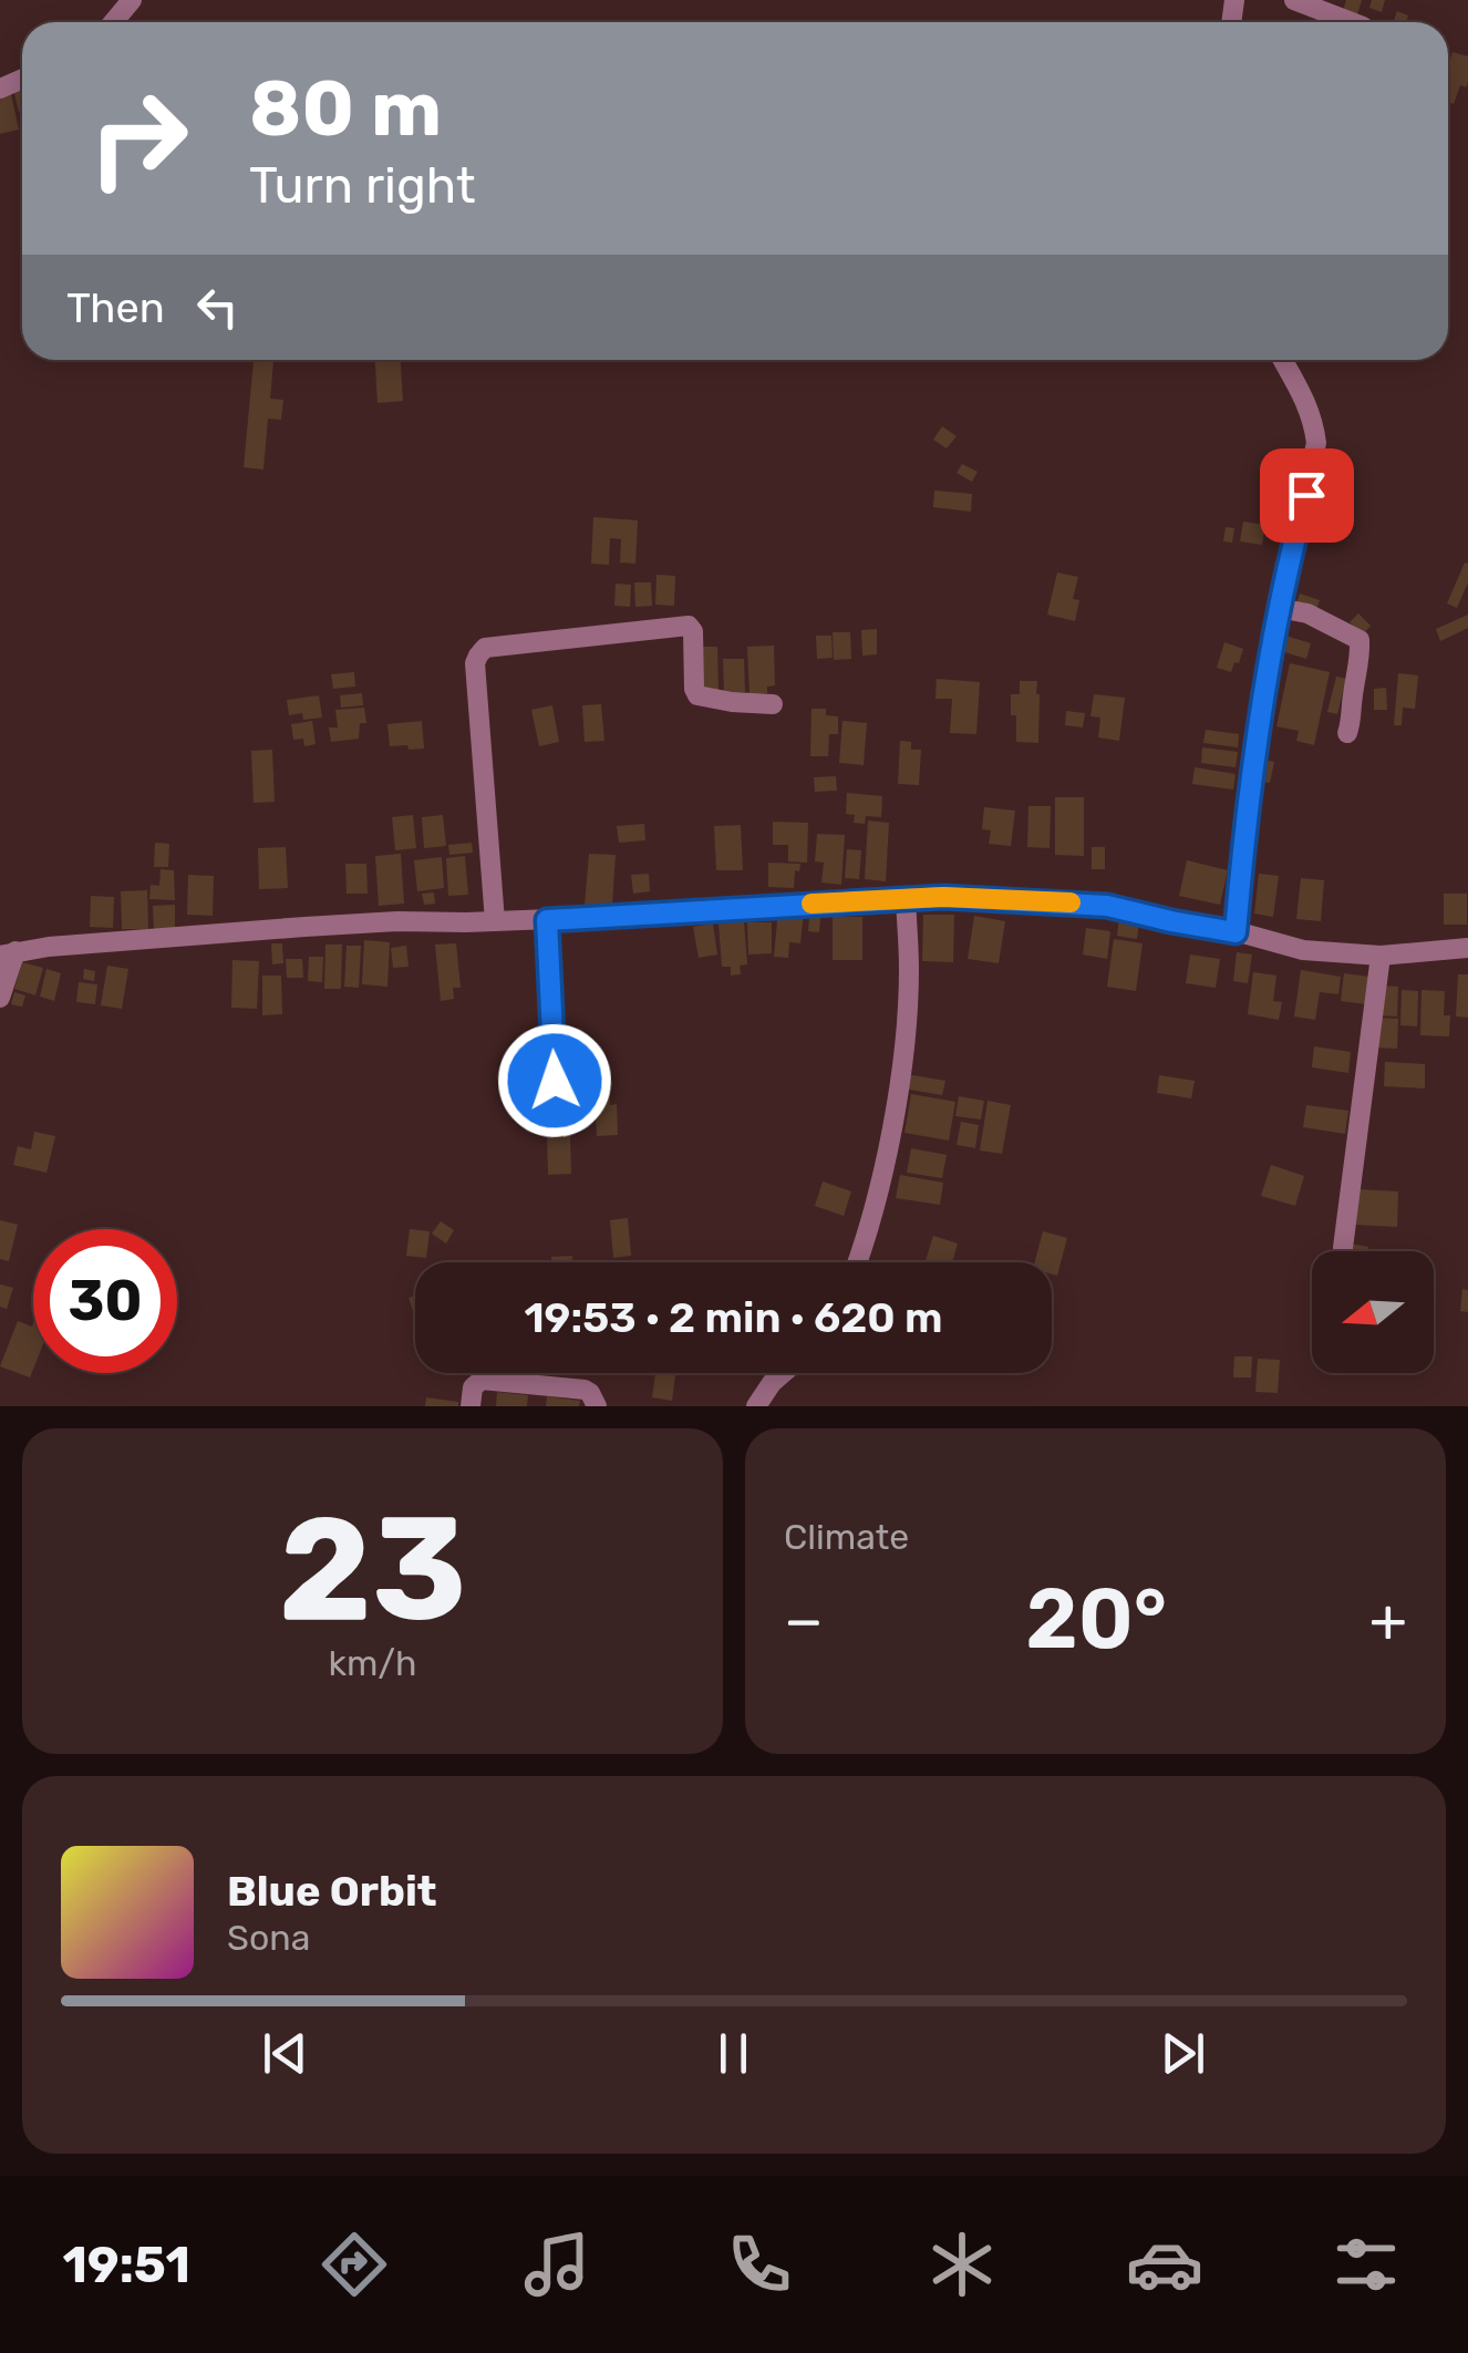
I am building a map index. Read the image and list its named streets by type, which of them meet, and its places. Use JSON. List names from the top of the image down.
{
  "north": "left",
  "page": {
    "turn": ["80 m", "Turn right"],
    "then": "Then",
    "limit": "30",
    "trip": "19:53 · 2 min · 620 m",
    "tile": [
      ["23", "km/h"],
      "Climate"
    ],
    "heat": ["−", "20°", "+"],
    "song": ["Blue Orbit", "Sona"],
    "tabs": "19:51"
  }
}
